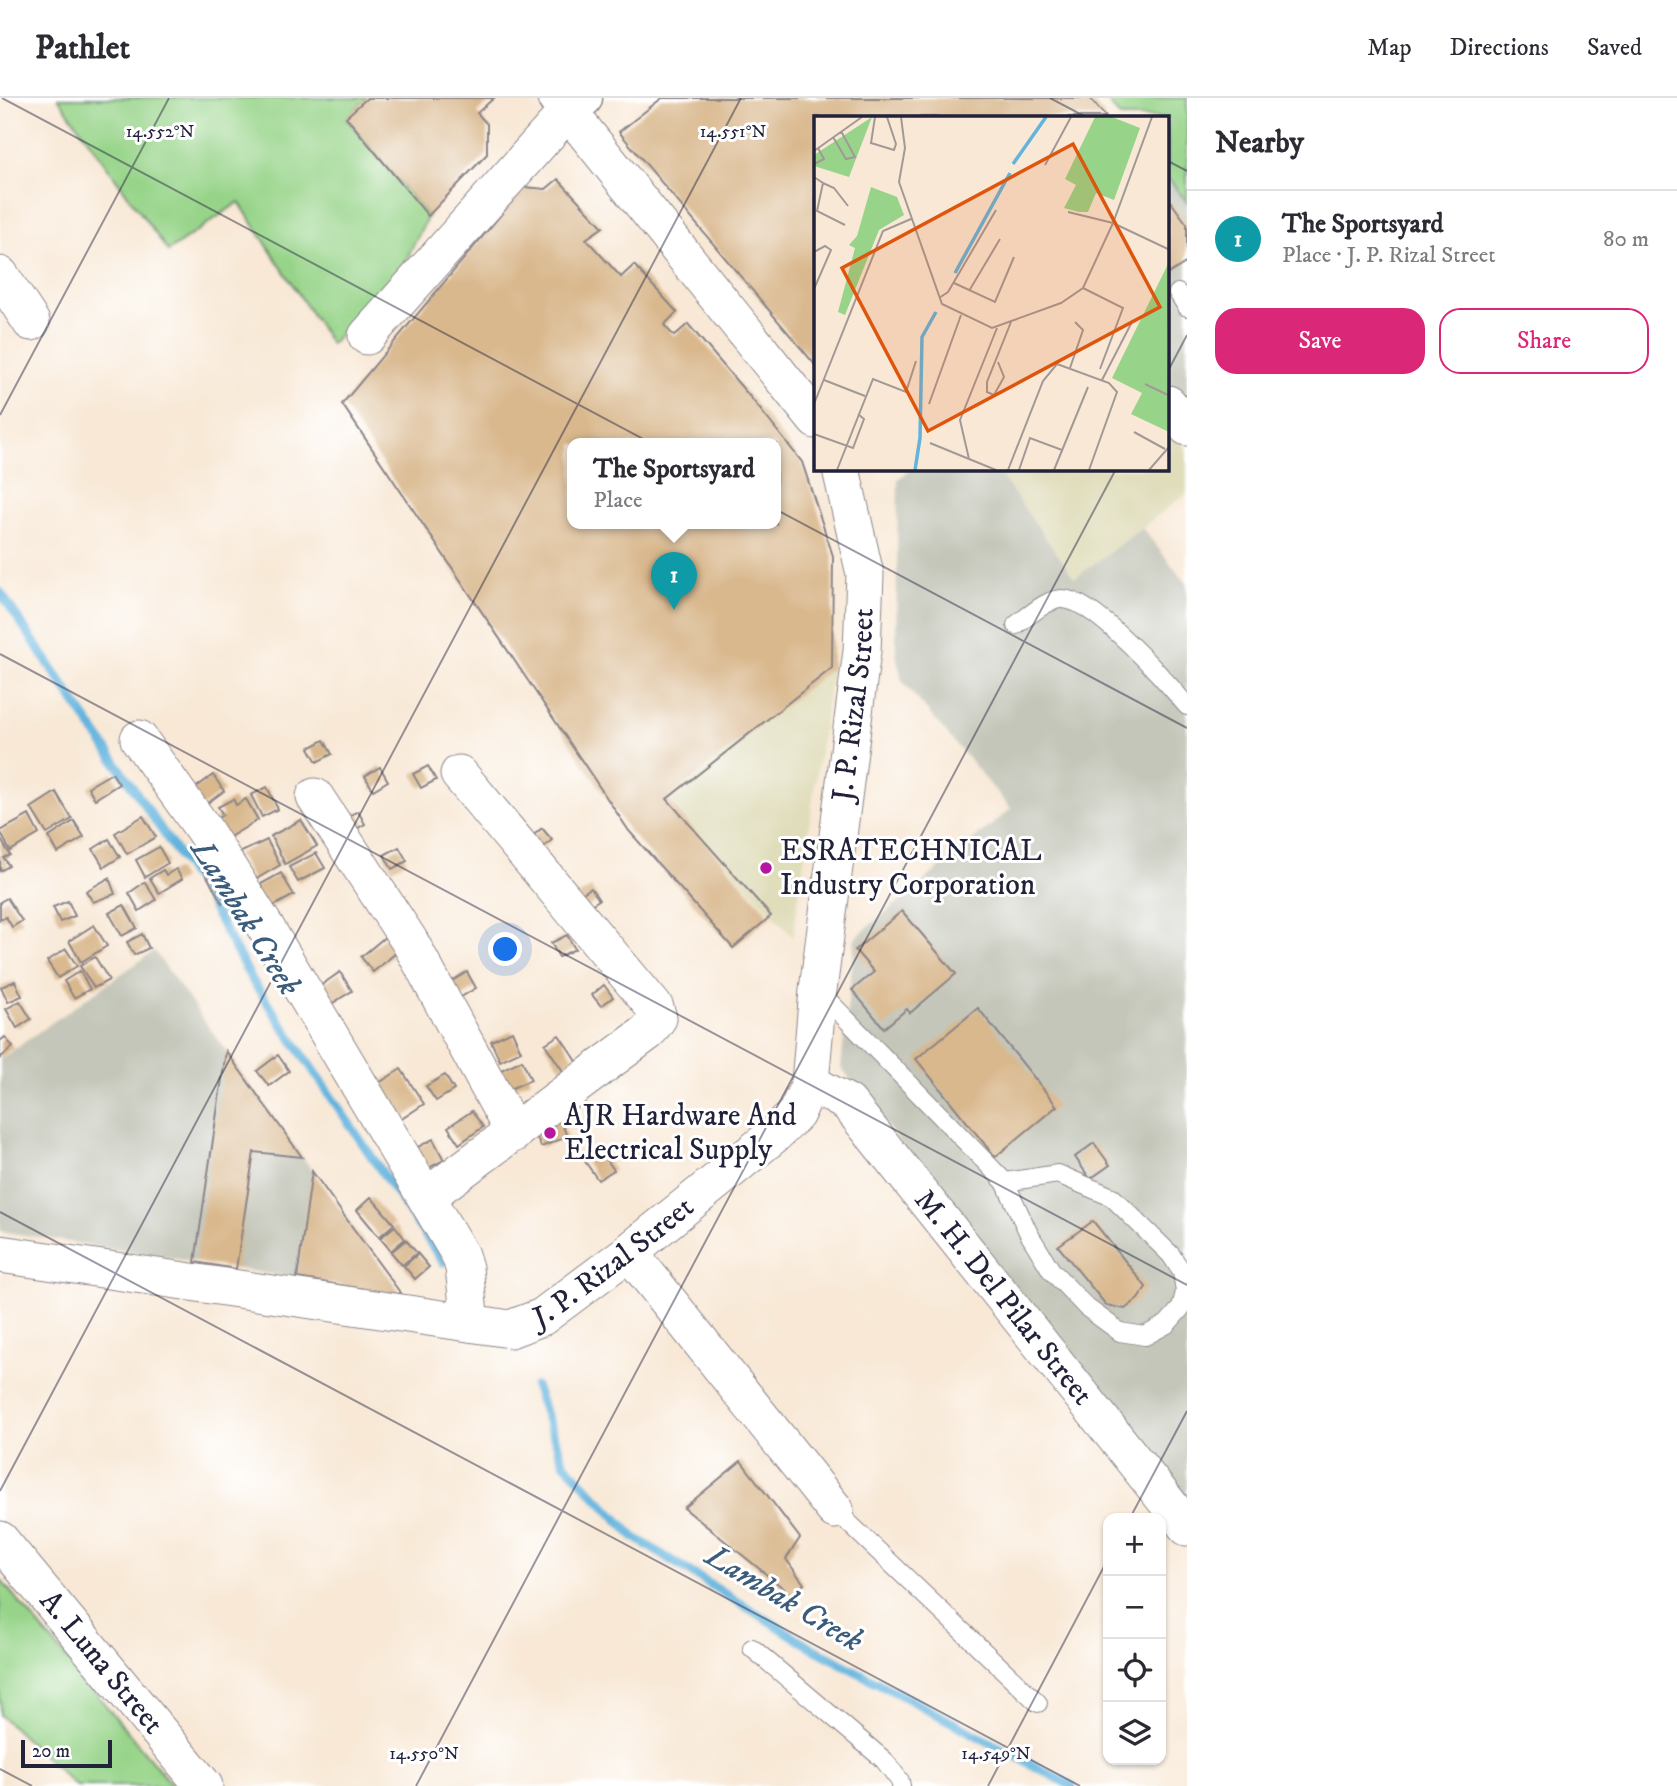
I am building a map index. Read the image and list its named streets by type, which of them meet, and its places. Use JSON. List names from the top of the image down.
{
  "streets": {
    "street": ["J. P. Rizal Street", "M. H. Del Pilar Street", "A. Luna Street"]
  },
  "crossings": [
    ["J. P. Rizal Street", "M. H. Del Pilar Street"]
  ],
  "water": ["Lambak Creek"],
  "places": ["ESRATECHNICAL Industry Corporation", "AJR Hardware And Electrical Supply"],
  "scale_bar": "20 m",
  "page": {
    "header": "Pathlet",
    "nav": ["Map", "Directions", "Saved"],
    "heading": "Nearby",
    "list": [
      {
        "mark": "1",
        "name": "The Sportsyard",
        "note": "Place · J. P. Rizal Street",
        "value": "80 m"
      }
    ],
    "buttons": ["Save", "Share"],
    "popup": ["The Sportsyard", "Place"],
    "pins": "1",
    "map_buttons": ["+", "−"],
    "scale": "20 m"
  },
  "coordinates": [
    "14.552°N",
    "14.551°N",
    "14.550°N",
    "14.549°N"
  ]
}
